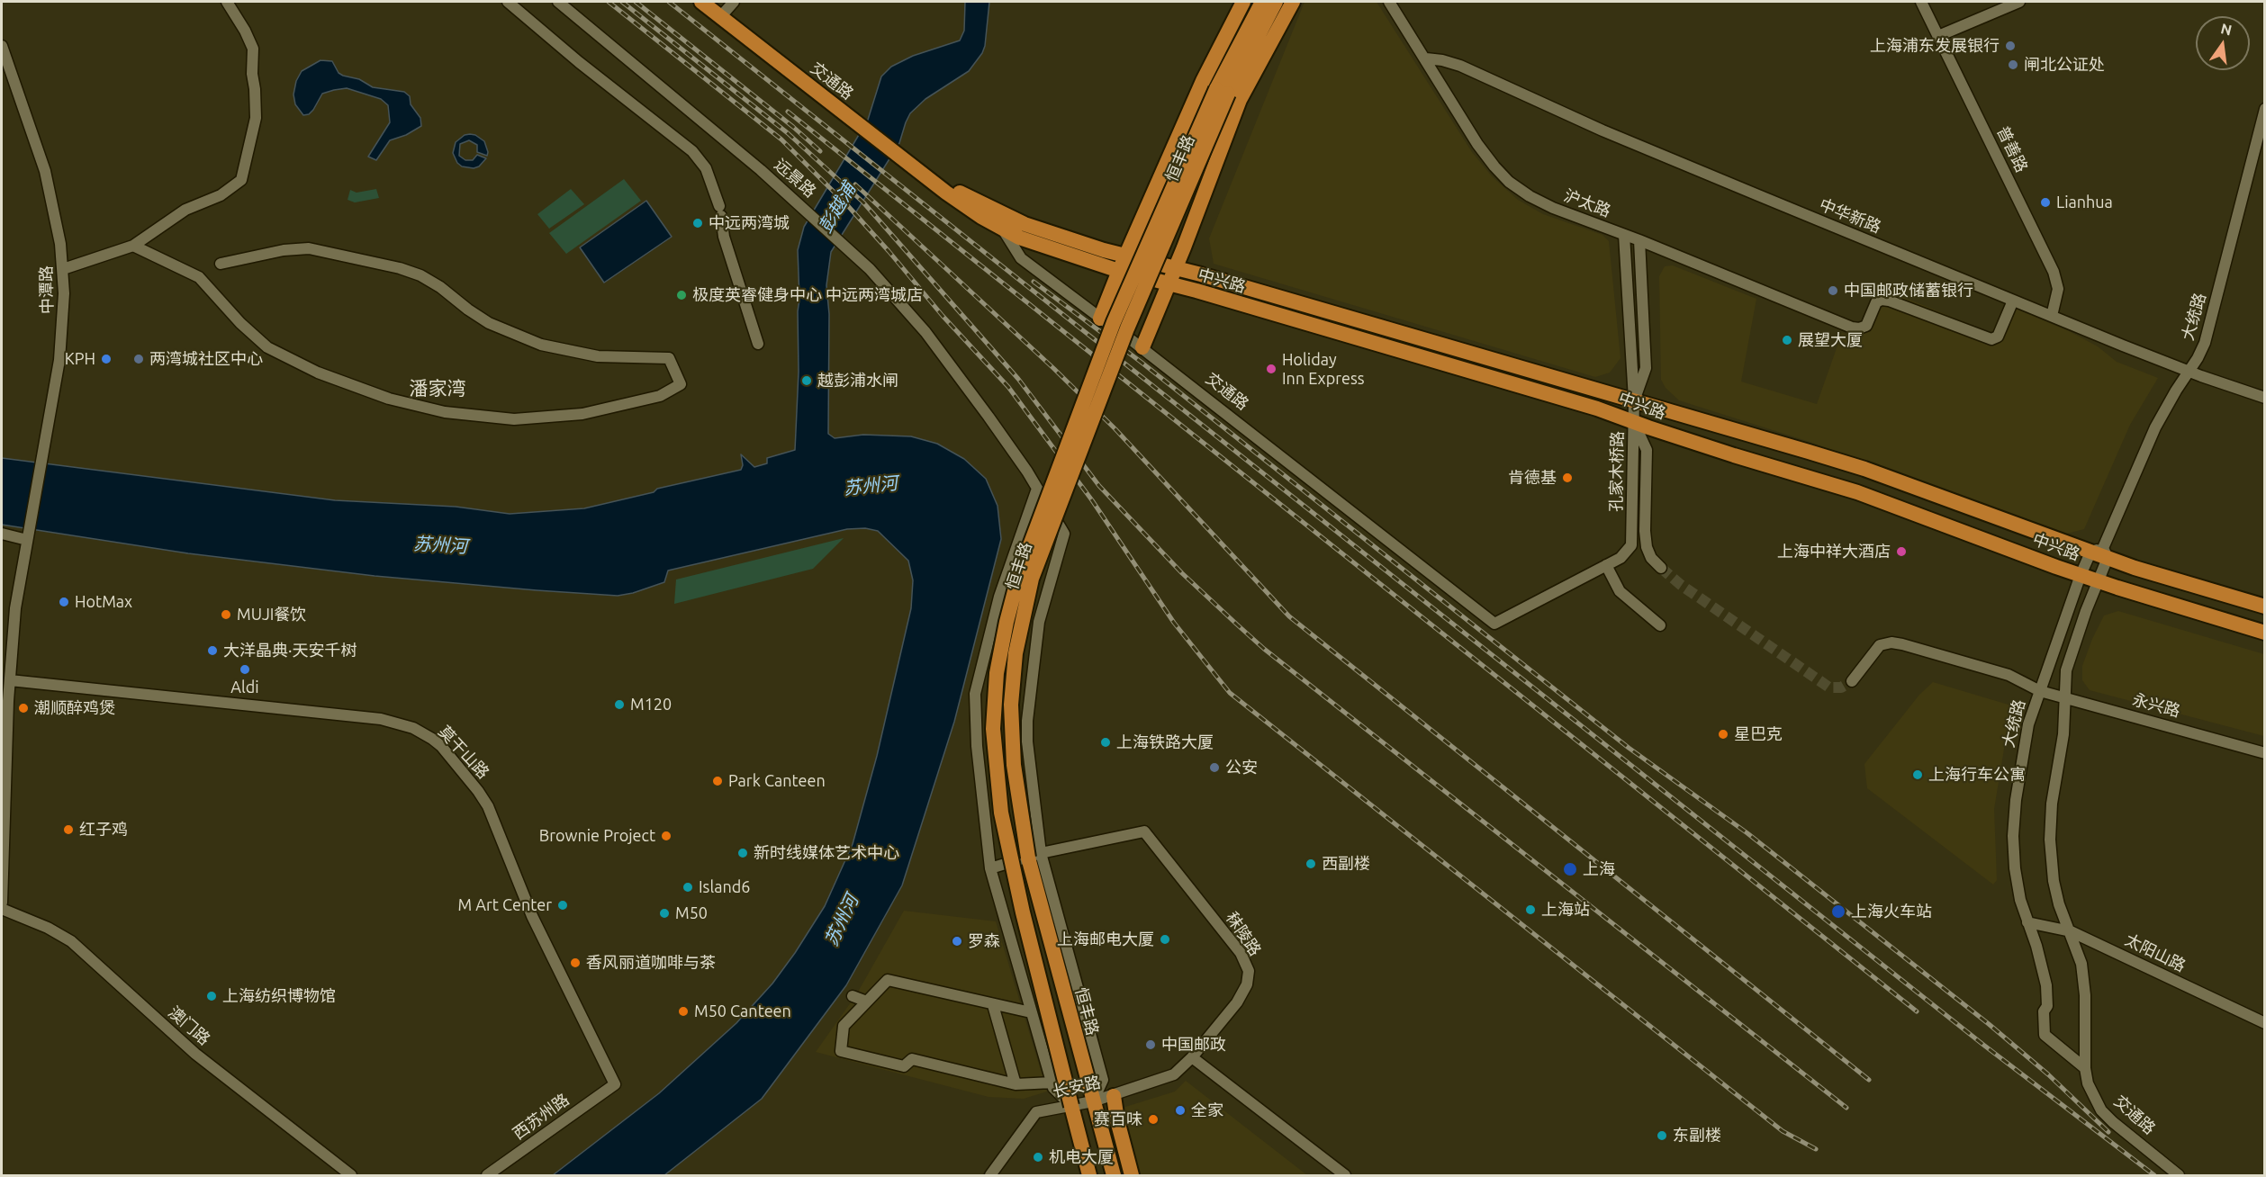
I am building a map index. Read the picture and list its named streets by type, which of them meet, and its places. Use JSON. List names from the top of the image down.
{
  "streets": {
    "main road": ["交通路", "恒丰路", "中兴路"],
    "street": [
      "普善路",
      "远景路",
      "沪太路",
      "中华新路",
      "中潭路",
      "大统路",
      "孔家木桥路",
      "永兴路",
      "莫干山路",
      "秣陵路",
      "太阳山路",
      "澳门路",
      "长安路",
      "西苏州路"
    ]
  },
  "crossings": [
    ["交通路", "恒丰路"],
    ["交通路", "中兴路"],
    ["交通路", "大统路"],
    ["交通路", "孔家木桥路"],
    ["交通路", "太阳山路"],
    ["普善路", "中华新路"],
    ["恒丰路", "远景路"],
    ["恒丰路", "中兴路"],
    ["恒丰路", "长安路"],
    ["远景路", "秣陵路"],
    ["远景路", "长安路"],
    ["沪太路", "中华新路"],
    ["中华新路", "大统路"],
    ["中兴路", "大统路"],
    ["中兴路", "孔家木桥路"],
    ["中潭路", "莫干山路"],
    ["大统路", "永兴路"],
    ["大统路", "太阳山路"],
    ["莫干山路", "西苏州路"],
    ["秣陵路", "长安路"]
  ],
  "districts": ["潘家湾"],
  "water": ["彭越浦", "苏州河"],
  "places": [
    "上海浦东发展银行",
    "闸北公证处",
    "Lianhua",
    "中远两湾城",
    "中国邮政储蓄银行",
    "极度英睿健身中心 中远两湾城店",
    "展望大厦",
    "KPH",
    "两湾城社区中心",
    "Holiday Inn Express",
    "越彭浦水闸",
    "肯德基",
    "上海中祥大酒店",
    "HotMax",
    "MUJI餐饮",
    "大洋晶典·天安千树",
    "Aldi",
    "M120",
    "潮顺醉鸡煲",
    "星巴克",
    "上海铁路大厦",
    "公安",
    "上海行车公寓",
    "Park Canteen",
    "红子鸡",
    "Brownie Project",
    "新时线媒体艺术中心",
    "西副楼",
    "上海",
    "Island6",
    "M Art Center",
    "上海站",
    "上海火车站",
    "M50",
    "上海邮电大厦",
    "罗森",
    "香风丽道咖啡与茶",
    "上海纺织博物馆",
    "M50 Canteen",
    "中国邮政",
    "全家",
    "赛百味",
    "东副楼",
    "机电大厦"
  ],
  "north": "top"
}
